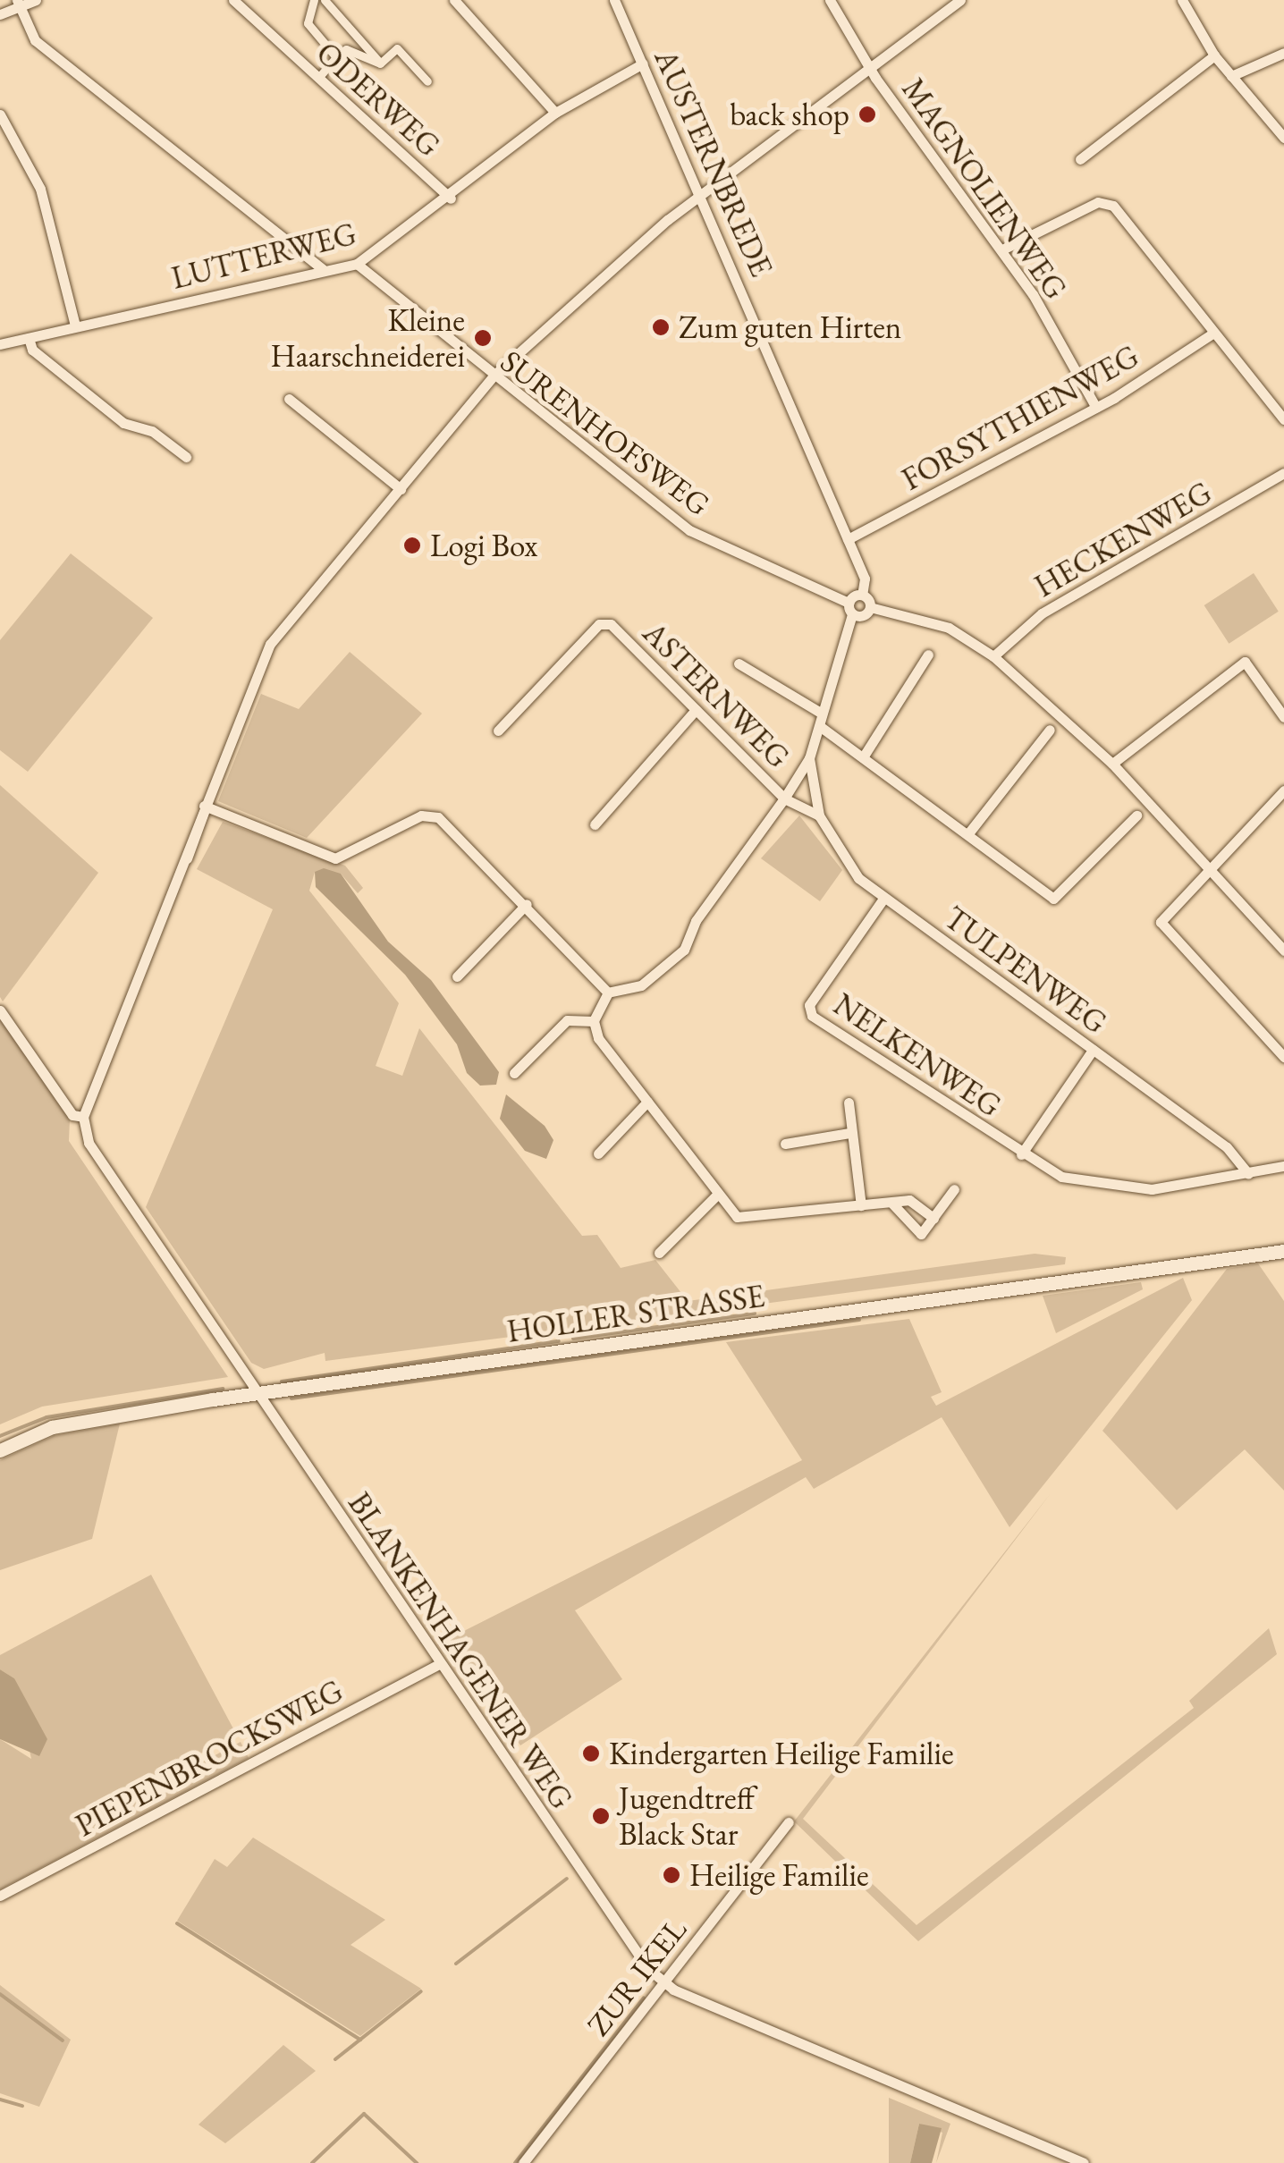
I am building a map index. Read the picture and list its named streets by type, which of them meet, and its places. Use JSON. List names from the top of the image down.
{
  "streets": {
    "street": [
      "ODERWEG",
      "AUSTERNBREDE",
      "MAGNOLIENWEG",
      "LUTTERWEG",
      "FORSYTHIENWEG",
      "SURENHOFSWEG",
      "HECKENWEG",
      "ASTERNWEG",
      "TULPENWEG",
      "NELKENWEG",
      "HOLLER STRASSE",
      "BLANKENHAGENER WEG",
      "PIEPENBROCKSWEG",
      "ZUR IKEL"
    ]
  },
  "crossings": [
    ["ODERWEG", "LUTTERWEG"],
    ["AUSTERNBREDE", "LUTTERWEG"],
    ["AUSTERNBREDE", "FORSYTHIENWEG"],
    ["MAGNOLIENWEG", "FORSYTHIENWEG"],
    ["LUTTERWEG", "SURENHOFSWEG"],
    ["TULPENWEG", "NELKENWEG"],
    ["HOLLER STRASSE", "BLANKENHAGENER WEG"],
    ["BLANKENHAGENER WEG", "PIEPENBROCKSWEG"],
    ["BLANKENHAGENER WEG", "ZUR IKEL"]
  ],
  "places": [
    "back shop",
    "Zum guten Hirten",
    "Kleine Haarschneiderei",
    "Logi Box",
    "Kindergarten Heilige Familie",
    "Jugendtreff Black Star",
    "Heilige Familie"
  ]
}
